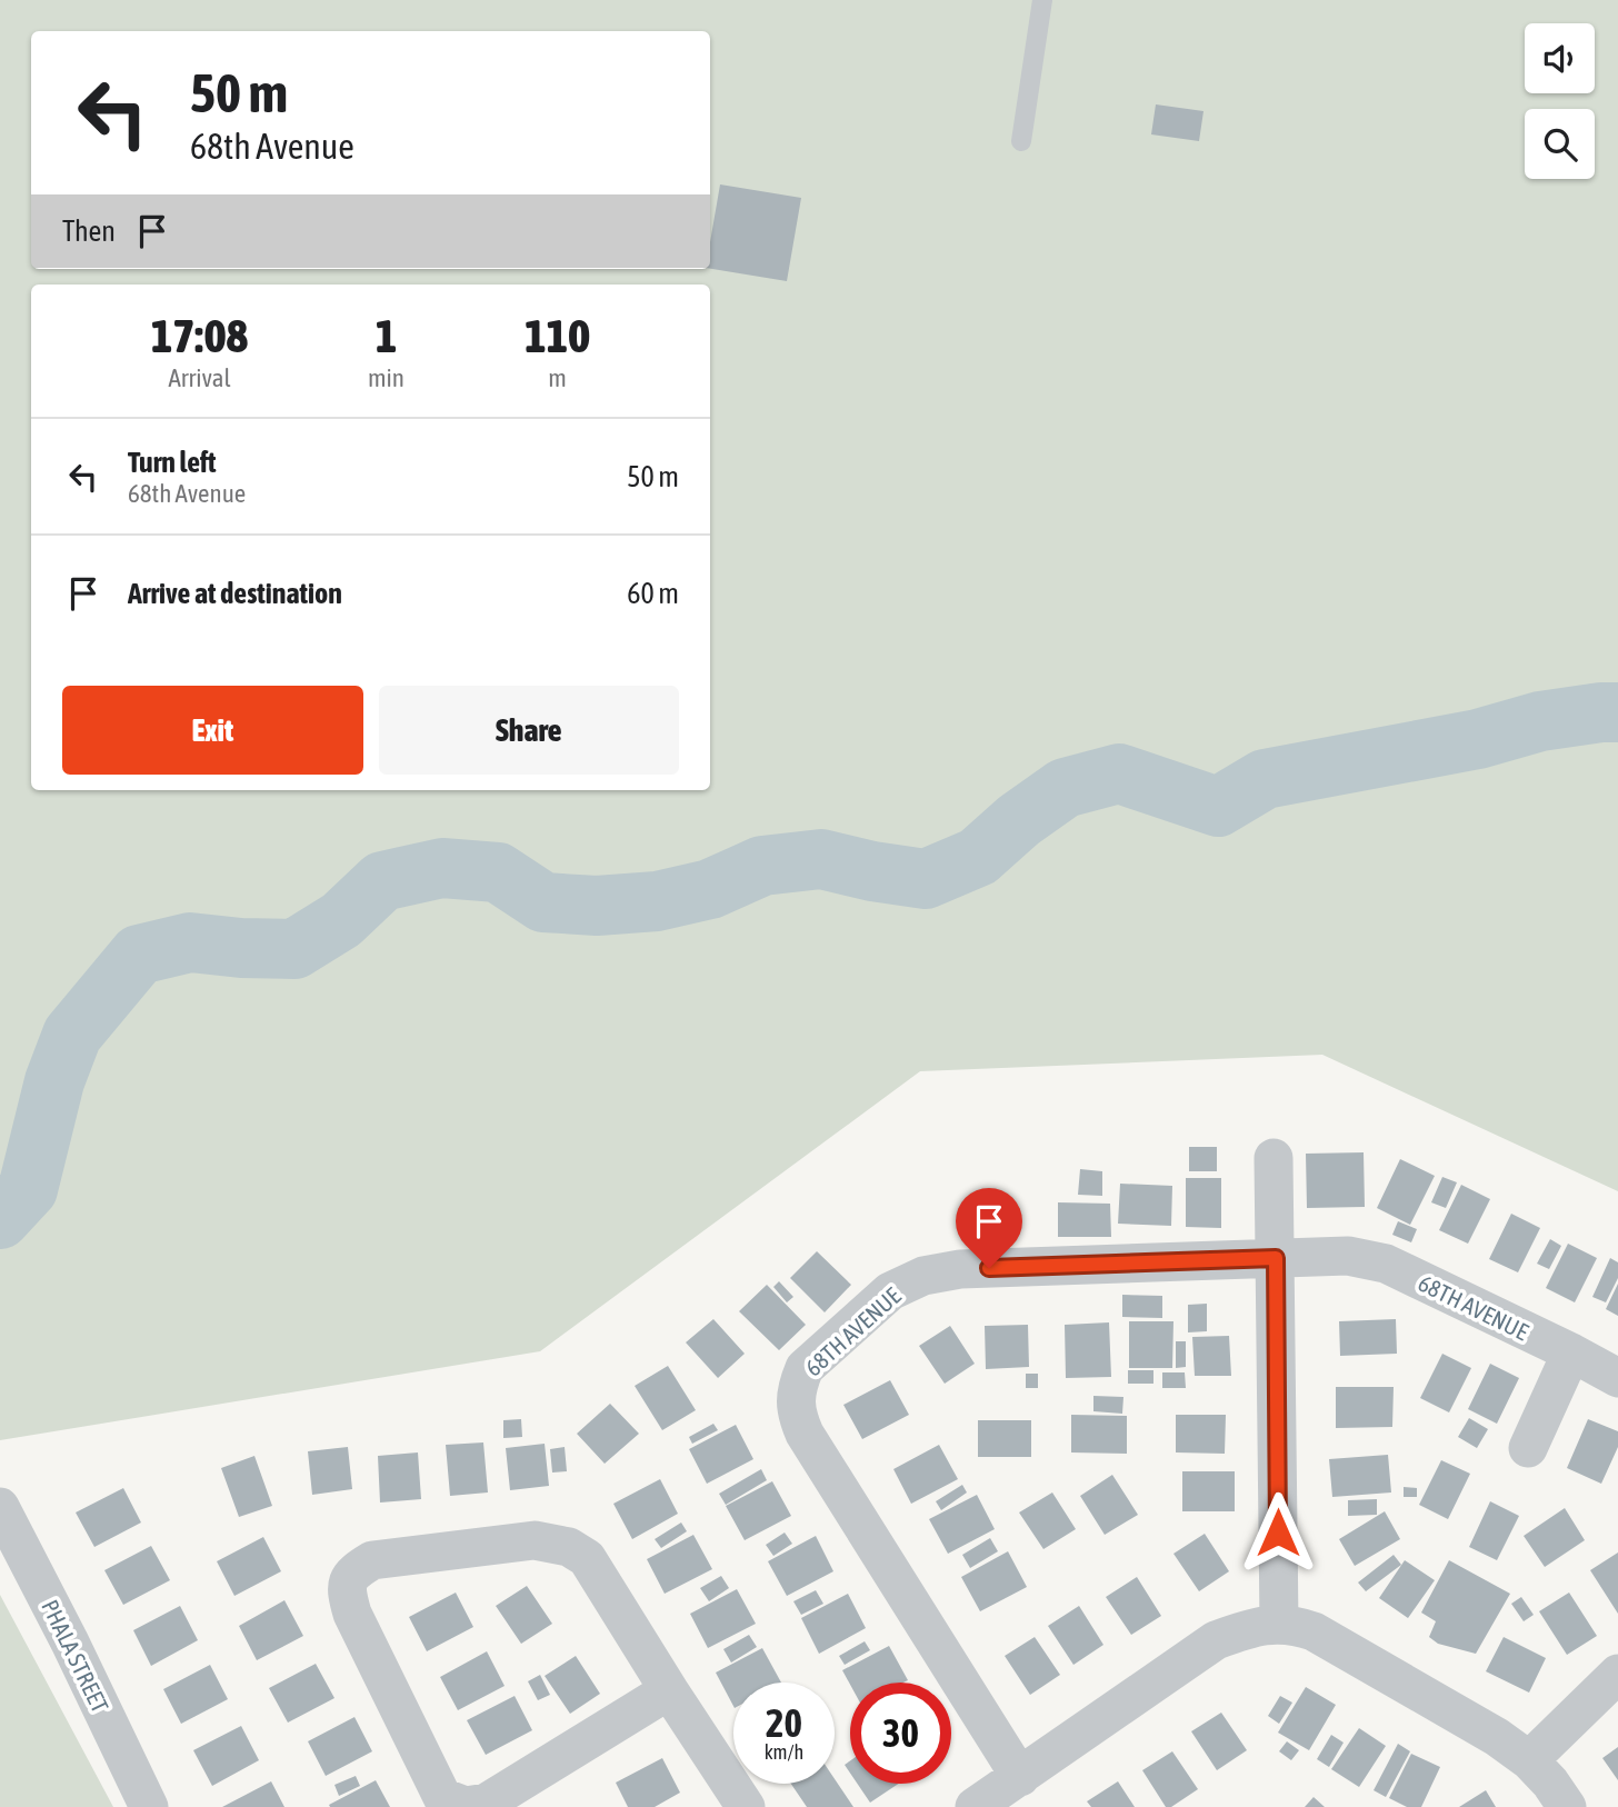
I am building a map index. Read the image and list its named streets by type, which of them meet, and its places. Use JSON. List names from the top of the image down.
{
  "streets": {
    "street": ["68TH AVENUE", "PHALA STREET"]
  },
  "page": {
    "turn": ["50 m", "68th Avenue"],
    "then": "Then",
    "eta": [
      "17:08",
      "Arrival",
      "1",
      "min",
      "110",
      "m"
    ],
    "list": [
      {
        "name": "Turn left",
        "note": "68th Avenue",
        "value": "50 m"
      },
      {
        "name": "Arrive at destination",
        "value": "60 m"
      }
    ],
    "buttons": ["Exit", "Share"],
    "speed": "20 km/h",
    "limit": "30"
  }
}
